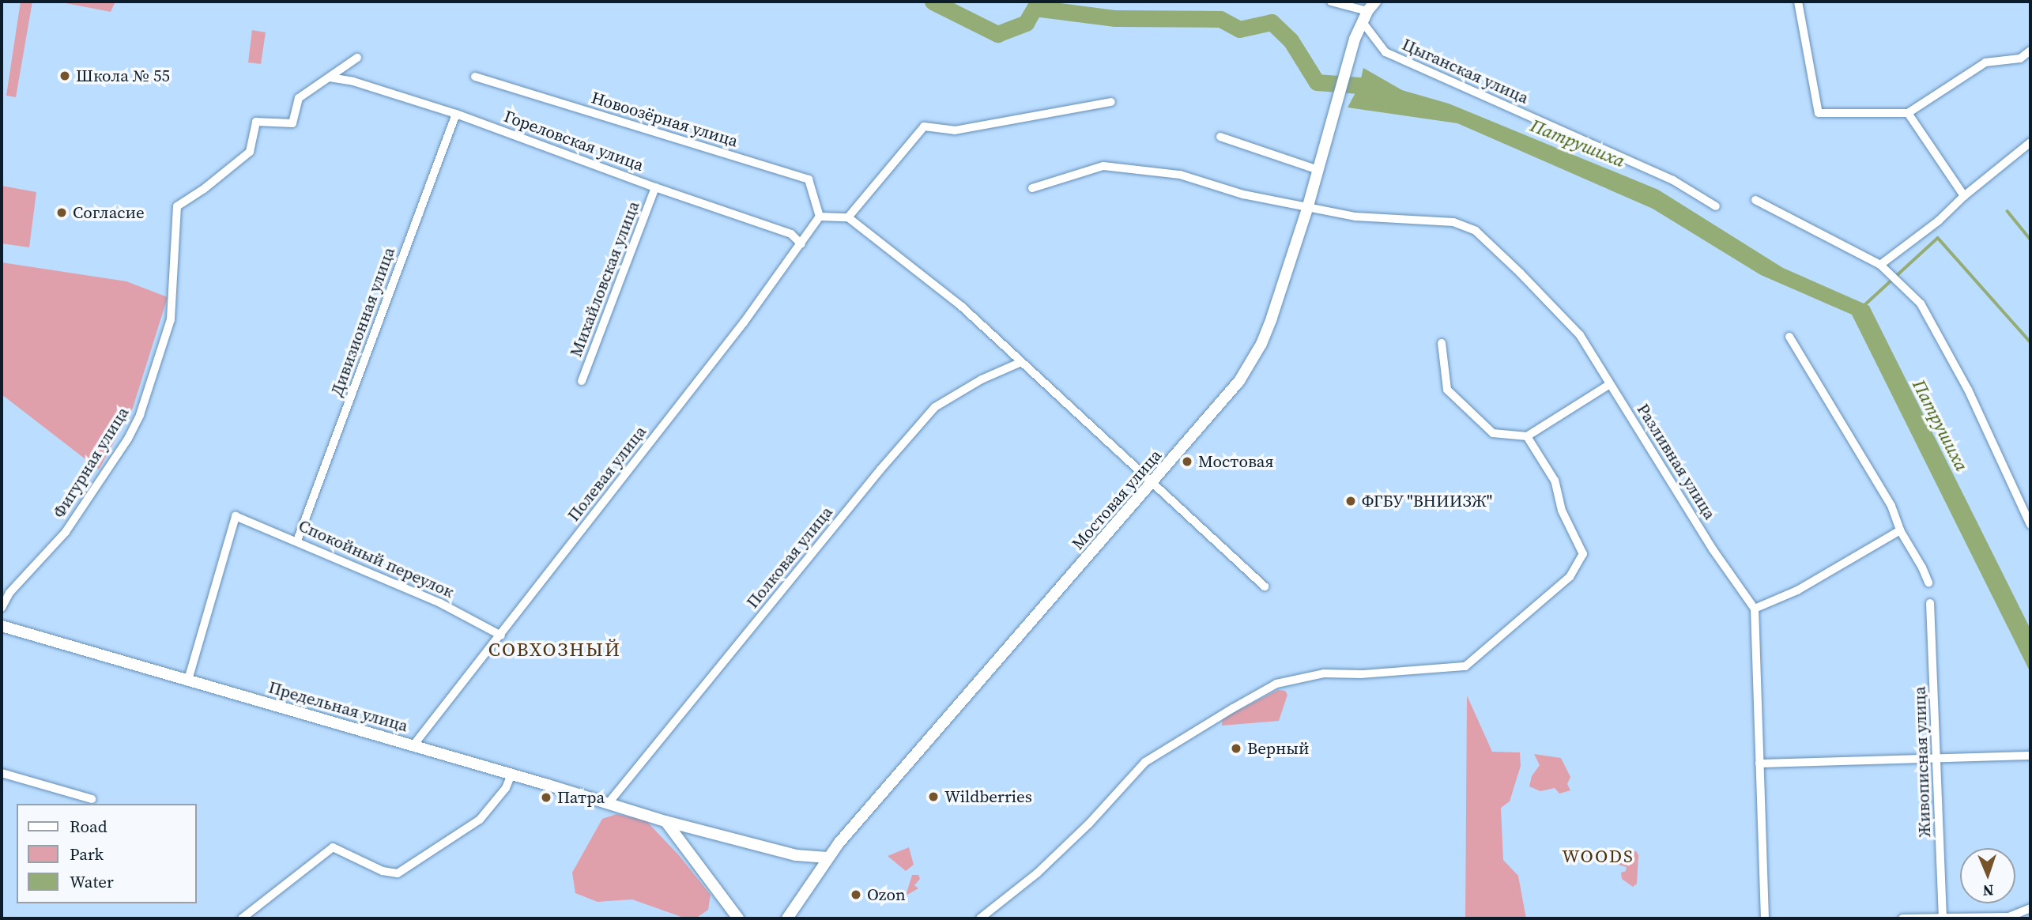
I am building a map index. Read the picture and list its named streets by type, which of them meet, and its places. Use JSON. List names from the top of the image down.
{
  "streets": {
    "street": [
      "Цыганская улица",
      "Новоозёрная улица",
      "Гореловская улица",
      "Михайловская улица",
      "Дивизионная улица",
      "Разливная улица",
      "Фигурная улица",
      "Полевая улица",
      "Мостовая улица",
      "Полковая улица",
      "Спокойный переулок",
      "Предельная улица",
      "Живописная улица"
    ]
  },
  "crossings": [
    ["Цыганская улица", "Мостовая улица"],
    ["Новоозёрная улица", "Полевая улица"],
    ["Гореловская улица", "Михайловская улица"],
    ["Гореловская улица", "Дивизионная улица"],
    ["Гореловская улица", "Фигурная улица"],
    ["Гореловская улица", "Полевая улица"],
    ["Дивизионная улица", "Спокойный переулок"],
    ["Разливная улица", "Мостовая улица"],
    ["Полевая улица", "Спокойный переулок"],
    ["Полевая улица", "Предельная улица"],
    ["Мостовая улица", "Предельная улица"],
    ["Полковая улица", "Предельная улица"],
    ["Спокойный переулок", "Предельная улица"]
  ],
  "districts": ["СОВХОЗНЫЙ", "WOODS"],
  "water": ["Патрушиха"],
  "places": [
    "Школа № 55",
    "Согласие",
    "Мостовая",
    "ФГБУ \"ВНИИЗЖ\"",
    "Верный",
    "Wildberries",
    "Патра",
    "Ozon"
  ],
  "legend": ["Road", "Park", "Water"],
  "north": "bottom"
}
